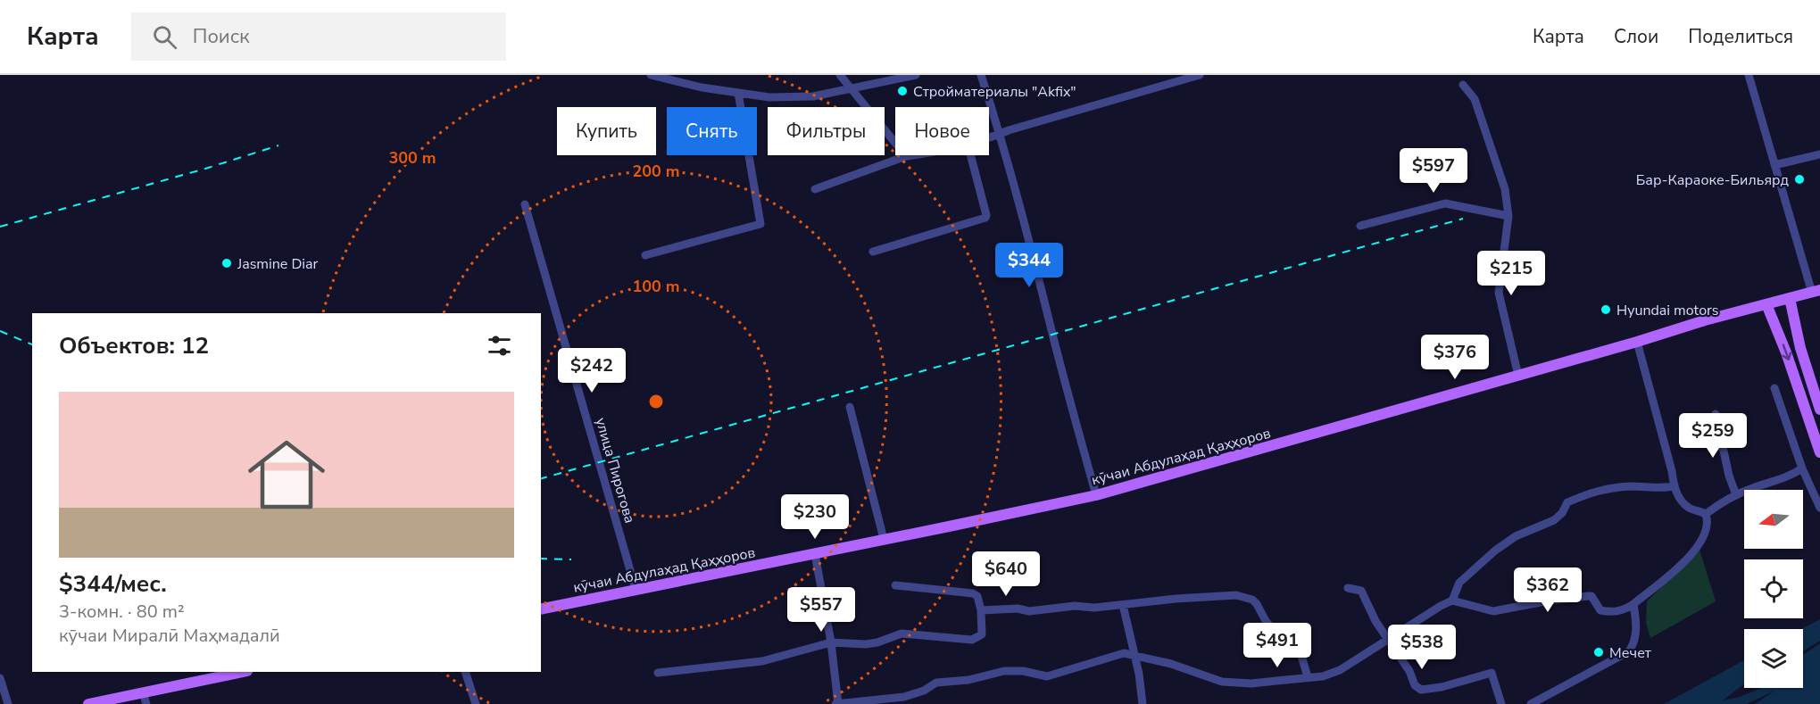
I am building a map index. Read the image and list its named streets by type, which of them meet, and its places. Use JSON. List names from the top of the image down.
{
  "streets": {
    "main road": ["кӯчаи Абдулаҳад Қаҳҳоров"],
    "street": ["улица Пирогова"]
  },
  "crossings": [
    ["кӯчаи Абдулаҳад Қаҳҳоров", "улица Пирогова"]
  ],
  "places": [
    "Стройматериалы \"Akfix\"",
    "Бар-Караоке-Бильярд",
    "Jasmine Diar",
    "Hyundai motors",
    "Мечет"
  ],
  "north": "left",
  "page": {
    "header": "Карта",
    "search": "Поиск",
    "nav": ["Карта", "Слои", "Поделиться"],
    "chip": [
      "Купить",
      "Снять",
      "Фильтры",
      "Новое"
    ],
    "price": [
      "$597",
      "$344",
      "$215",
      "$376",
      "$242",
      "$259",
      "$230",
      "$640",
      "$362",
      "$557",
      "$491",
      "$538"
    ],
    "heading": "Объектов: 12",
    "list": [
      {
        "name": "$344/мес.",
        "note": "3-комн. · 80 m² · кӯчаи Миралӣ Маҳмадалӣ"
      }
    ]
  },
  "rings": ["300 m", "200 m", "100 m"]
}
